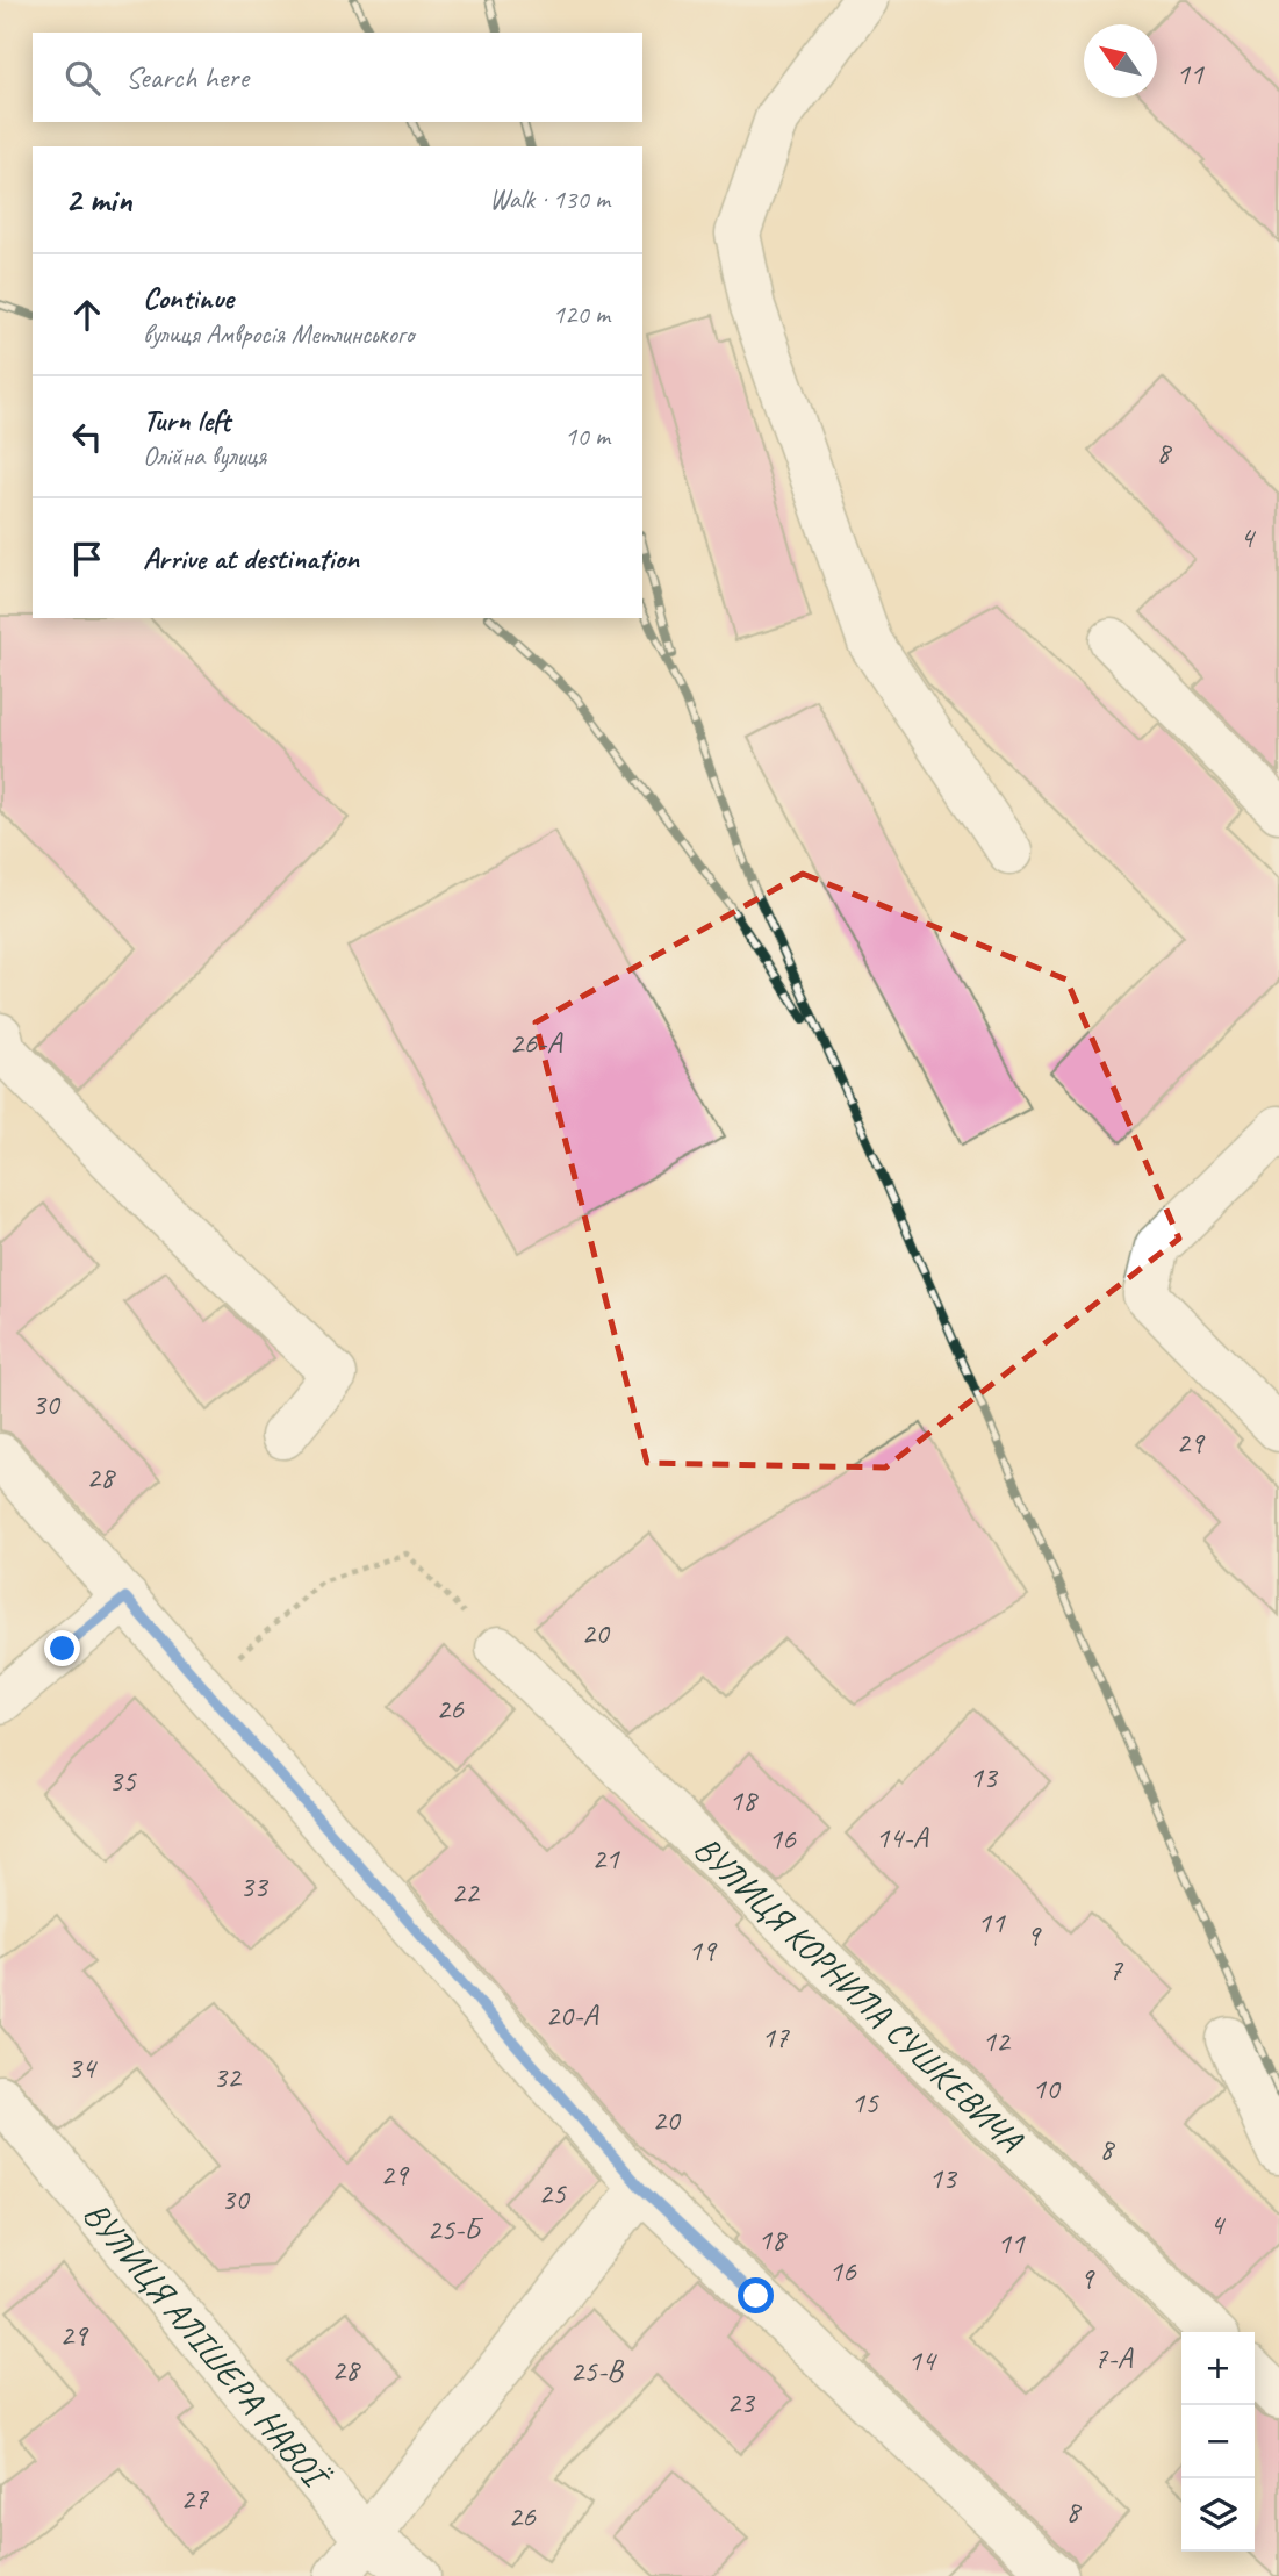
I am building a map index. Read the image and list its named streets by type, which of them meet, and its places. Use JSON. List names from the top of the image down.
{
  "streets": {
    "street": ["ВУЛИЦЯ КОРНИЛА СУШКЕВИЧА", "ВУЛИЦЯ АЛІШЕРА НАВОЇ"]
  },
  "house_numbers": [
    "11",
    "8",
    "4",
    "26-А",
    "30",
    "29",
    "28",
    "20",
    "26",
    "13",
    "35",
    "18",
    "14-А",
    "16",
    "21",
    "33",
    "22",
    "11",
    "9",
    "19",
    "7",
    "20-А",
    "17",
    "12",
    "34",
    "32",
    "10",
    "15",
    "20",
    "8",
    "29",
    "13",
    "25",
    "30",
    "4",
    "25-Б",
    "18",
    "11",
    "16",
    "9",
    "29",
    "7-А",
    "14",
    "28",
    "25-В",
    "23",
    "27",
    "8",
    "26"
  ],
  "north": "top left",
  "page": {
    "search": "Search here",
    "heading": ["2 min", "Walk · 130 m"],
    "list": [
      ["Continue", "вулиця Амвросія Метлинського", "120 m"],
      ["Turn left", "Олійна вулиця", "10 m"],
      "Arrive at destination"
    ],
    "map_buttons": ["+", "−"]
  }
}
